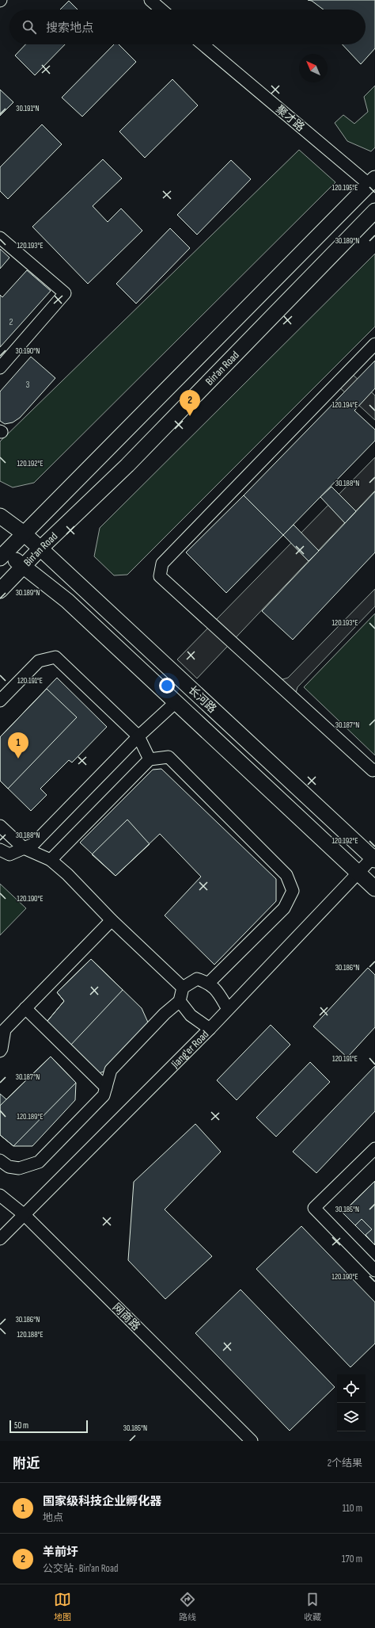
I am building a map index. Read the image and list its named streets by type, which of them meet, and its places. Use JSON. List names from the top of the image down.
{
  "streets": {
    "main road": ["Bin'an Road", "长河路"],
    "street": ["聚才路", "Jiang'er Road", "网商路"]
  },
  "crossings": [
    ["聚才路", "Bin'an Road"],
    ["Bin'an Road", "长河路"],
    ["长河路", "Jiang'er Road"],
    ["Jiang'er Road", "网商路"]
  ],
  "house_numbers": ["2", "3"],
  "scale_bar": "50 m",
  "north": "top left",
  "page": {
    "search": "搜索地点",
    "pins": ["2", "1"],
    "scale": "50 m",
    "heading": ["附近", "2个结果"],
    "list": [
      {
        "mark": "1",
        "name": "国家级科技企业孵化器",
        "note": "地点",
        "value": "110 m"
      },
      {
        "mark": "2",
        "name": "羊前圩",
        "note": "公交站 · Bin'an Road",
        "value": "170 m"
      }
    ],
    "nav": ["地图", "路线", "收藏"]
  },
  "coordinates": [
    "30.191°N",
    "120.195°E",
    "30.189°N",
    "120.193°E",
    "30.190°N",
    "120.194°E",
    "120.192°E",
    "30.188°N",
    "120.191°E",
    "30.187°N",
    "120.190°E",
    "30.186°N",
    "120.189°E",
    "30.185°N",
    "120.188°E"
  ]
}
